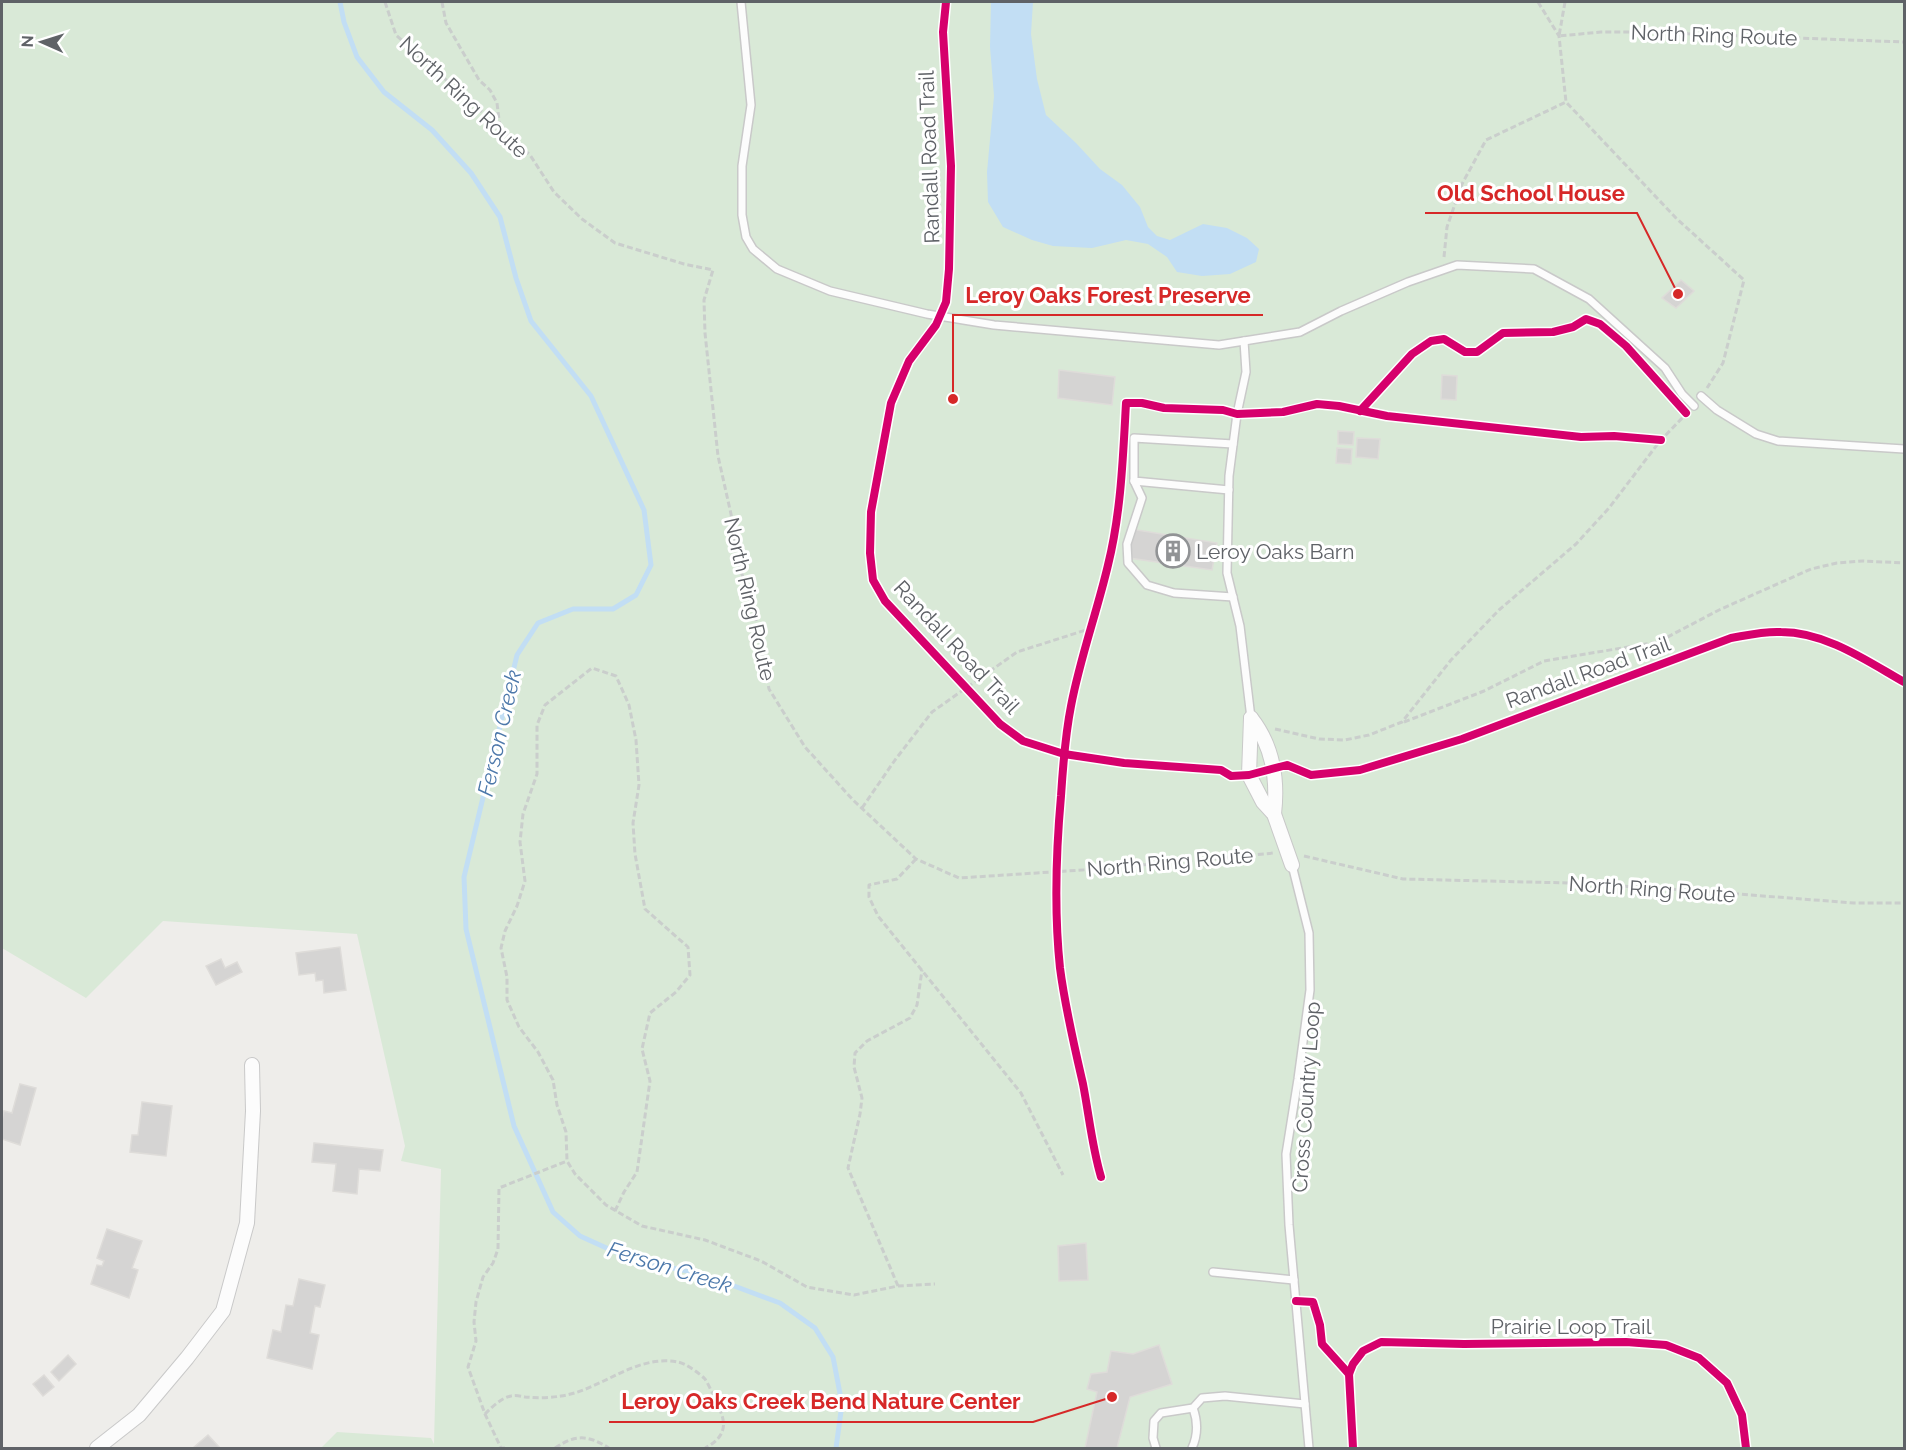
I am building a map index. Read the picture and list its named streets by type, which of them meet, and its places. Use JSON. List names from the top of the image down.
{
  "streets": {
    "path": ["North Ring Route"],
    "cycle path": ["Randall Road Trail", "Prairie Loop Trail"]
  },
  "water": ["Ferson Creek"],
  "places": {
    "other": ["Old School House", "Leroy Oaks Forest Preserve", "Leroy Oaks Creek Bend Nature Center"],
    "building": ["Leroy Oaks Barn"]
  },
  "north": "left"
}
